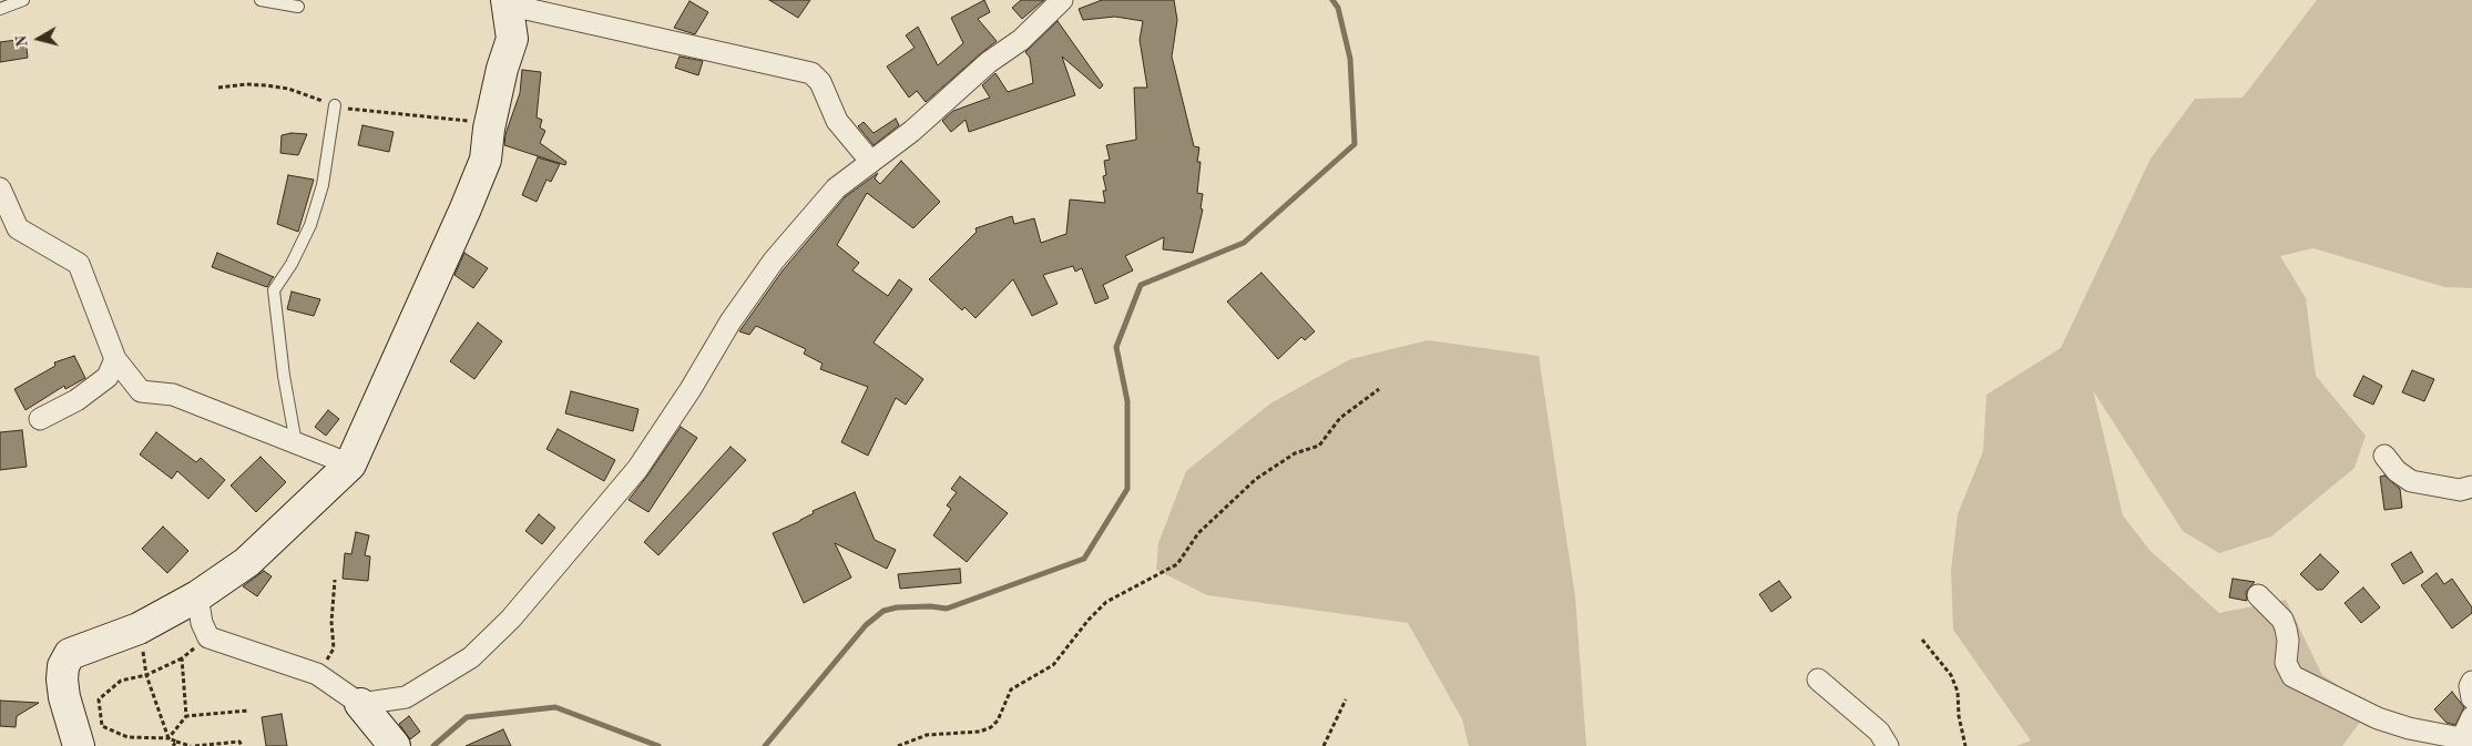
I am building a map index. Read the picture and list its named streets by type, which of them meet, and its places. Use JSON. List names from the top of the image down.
{
  "north": "left"
}
